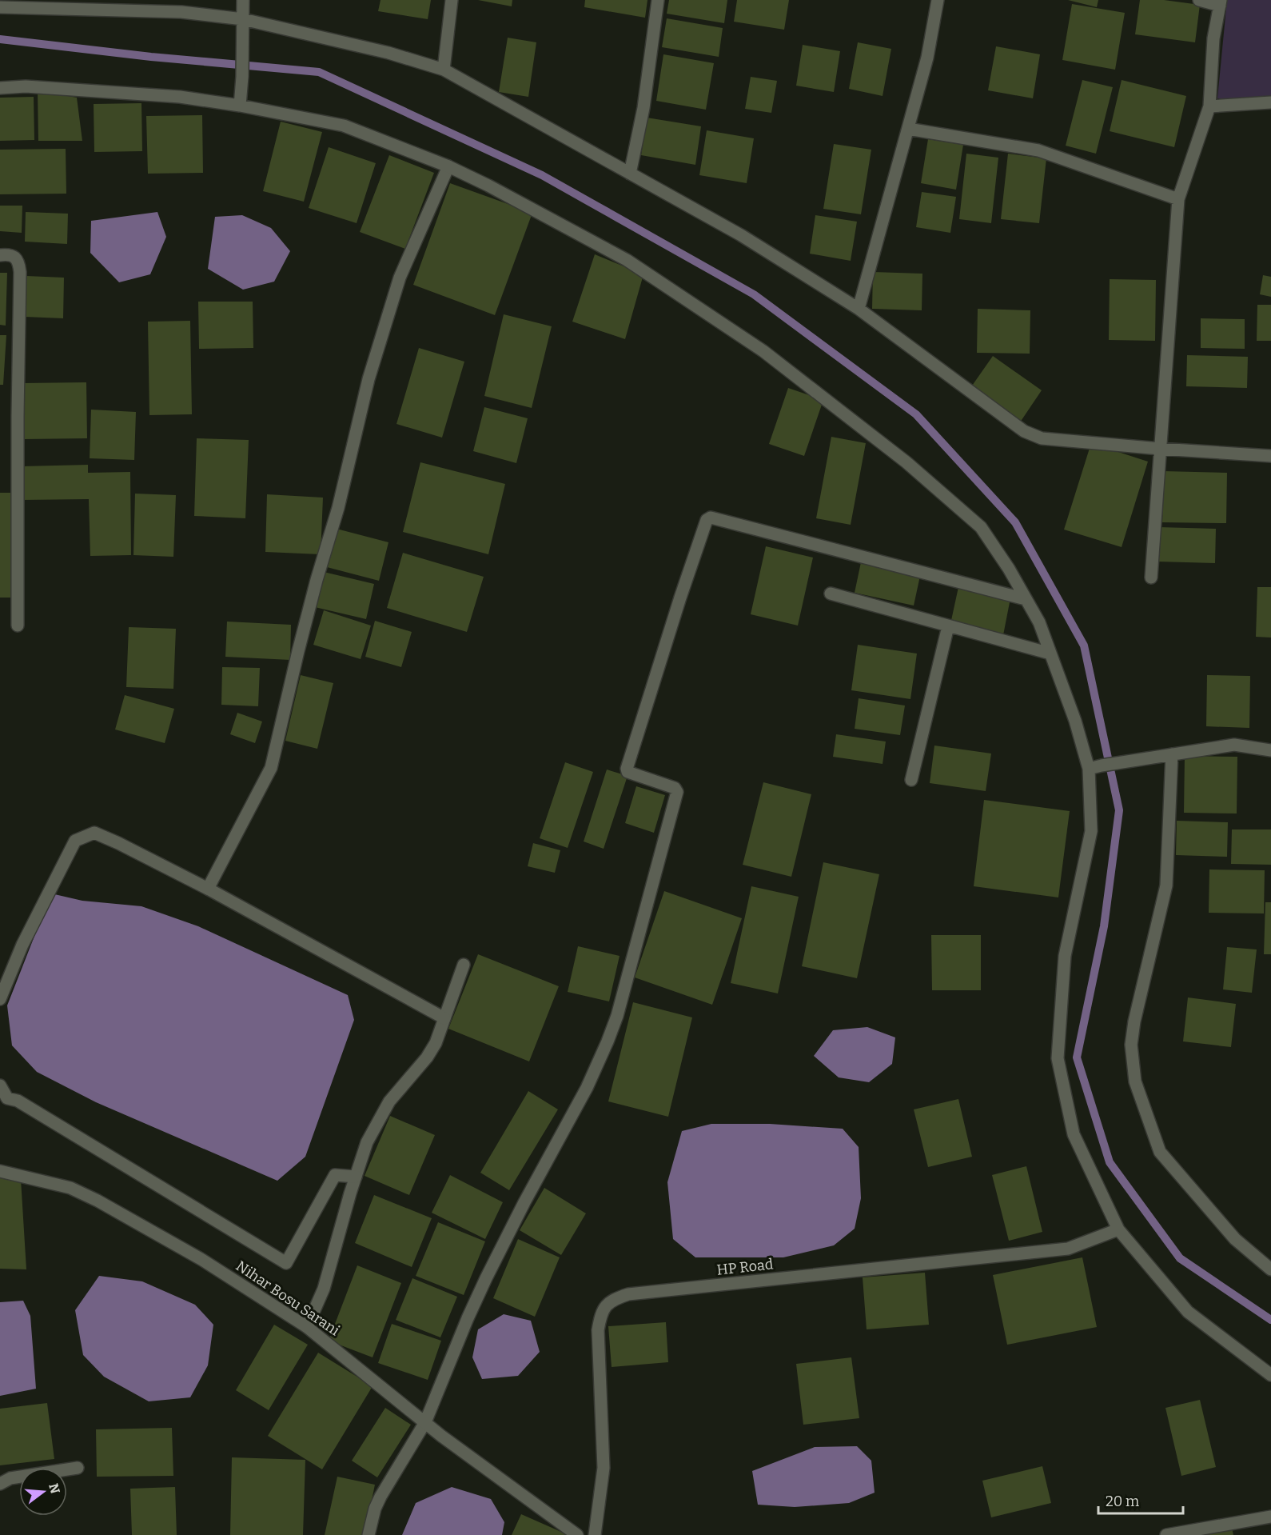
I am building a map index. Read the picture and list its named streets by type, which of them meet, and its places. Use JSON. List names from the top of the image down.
{
  "streets": {
    "street": ["HP Road", "Nihar Bosu Sarani"]
  },
  "scale_bar": "20 m",
  "north": "right"
}
